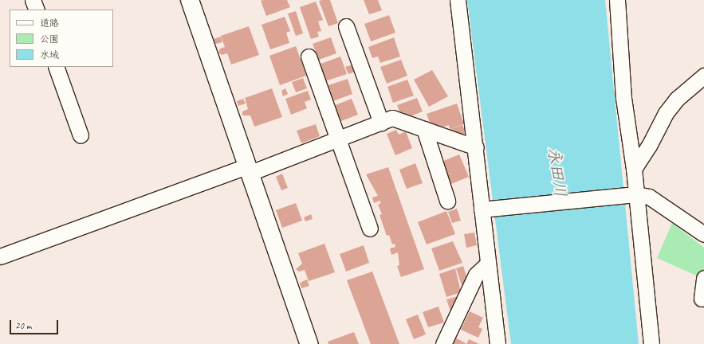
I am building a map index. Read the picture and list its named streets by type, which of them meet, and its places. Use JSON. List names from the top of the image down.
{
  "water": ["永田川"],
  "legend": ["道路", "公園", "水域"],
  "scale_bar": "20 m"
}
